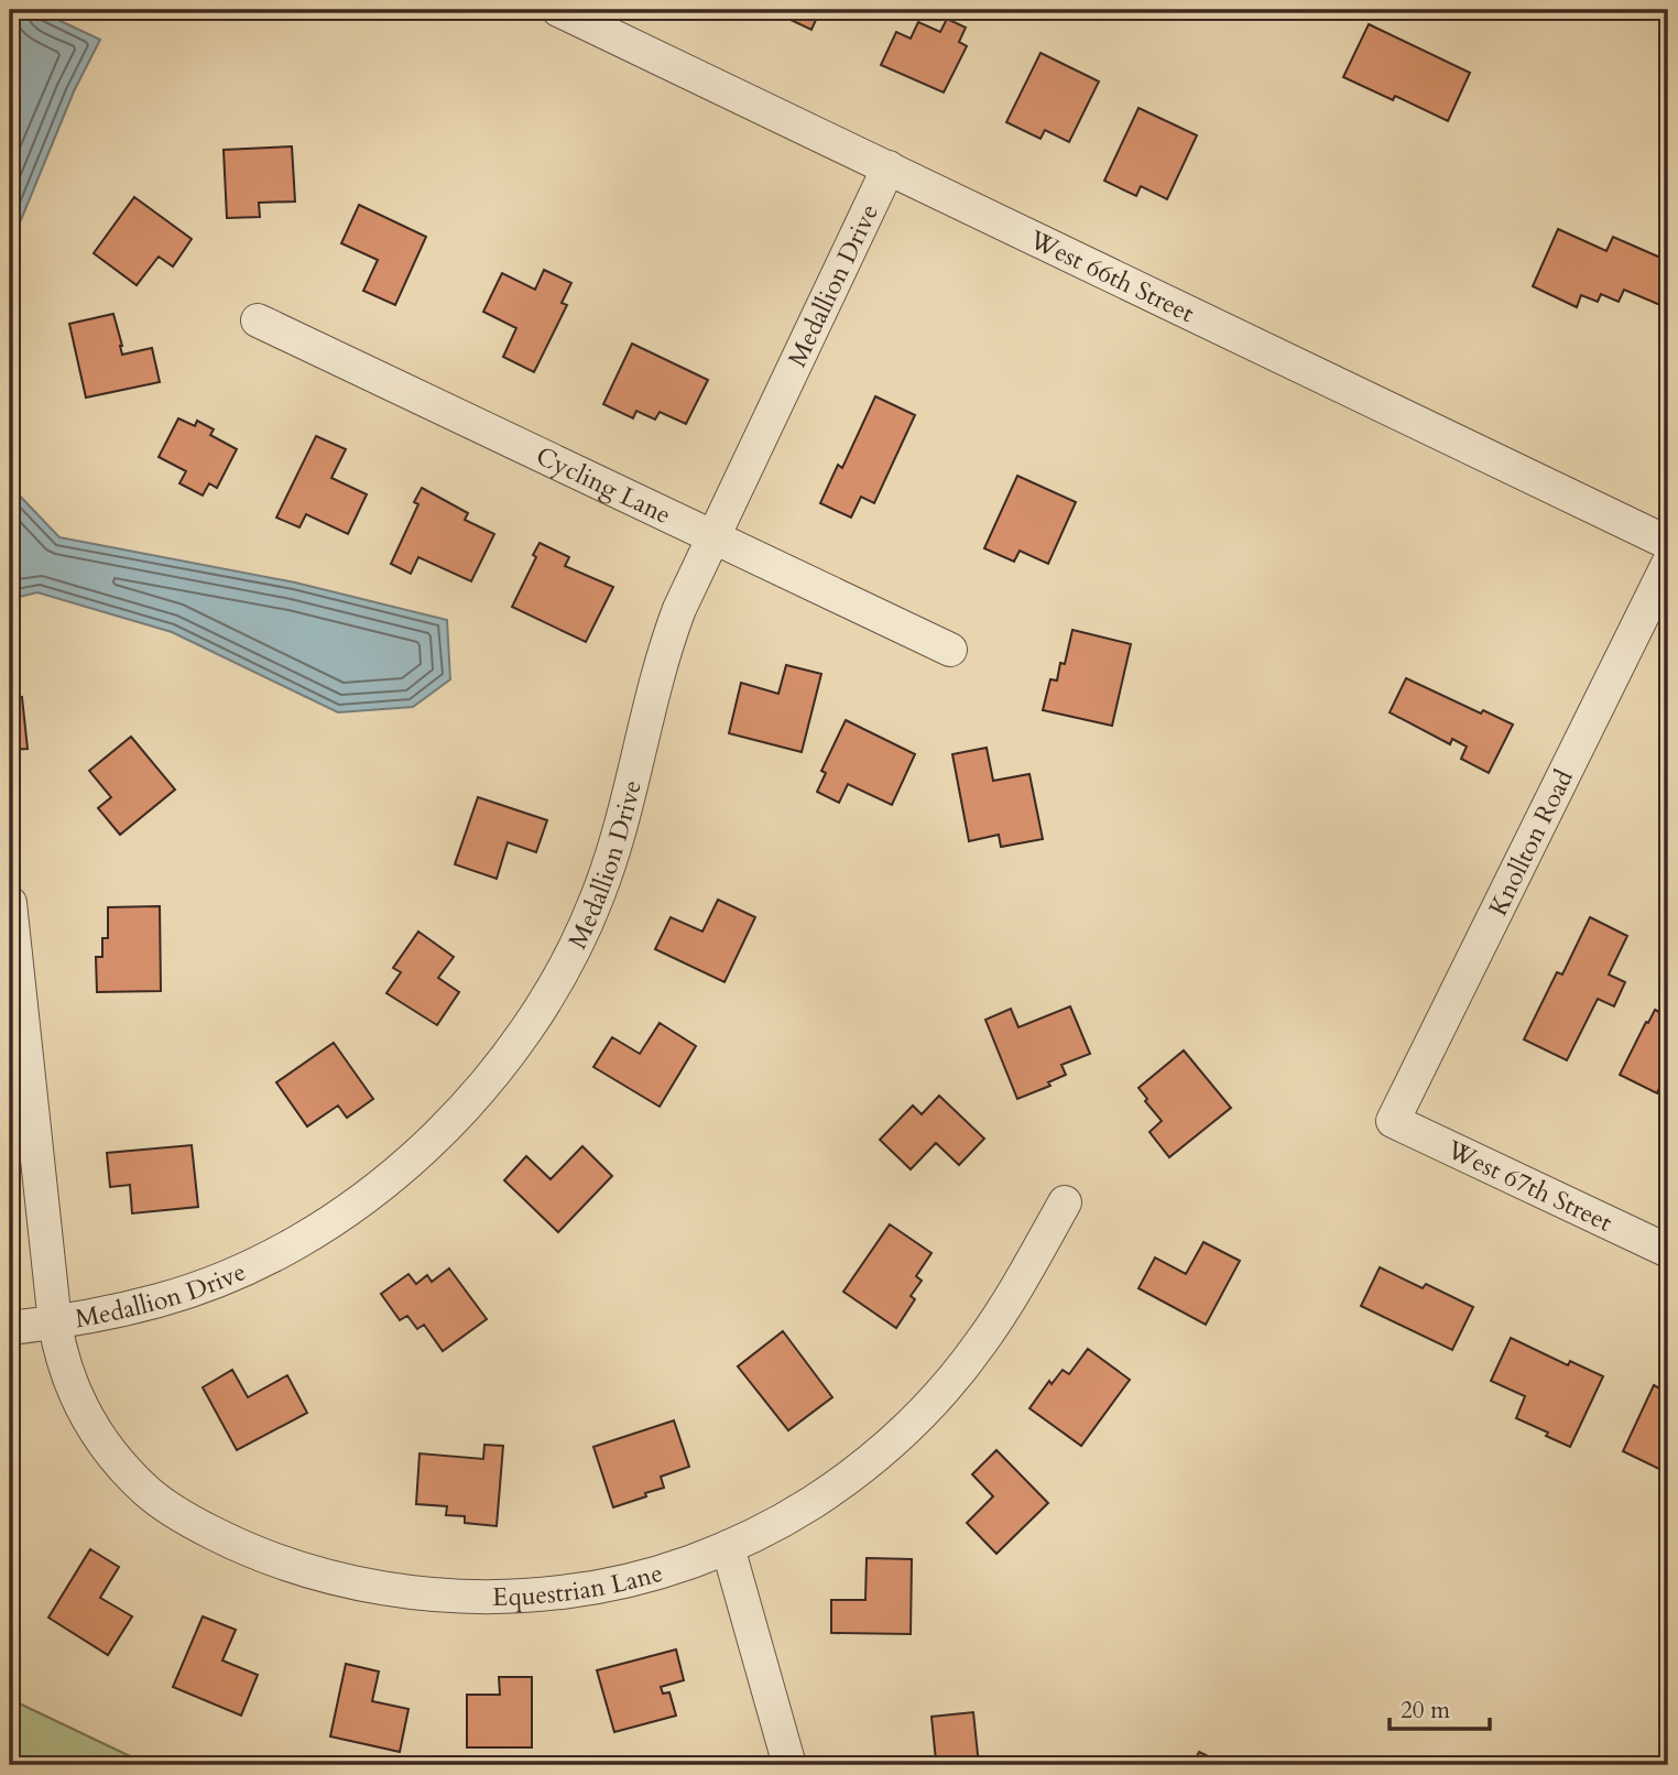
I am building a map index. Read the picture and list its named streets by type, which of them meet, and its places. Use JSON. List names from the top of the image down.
{
  "streets": {
    "street": [
      "West 66th Street",
      "Medallion Drive",
      "Cycling Lane",
      "Knollton Road",
      "West 67th Street",
      "Equestrian Lane"
    ]
  },
  "crossings": [
    ["West 66th Street", "Medallion Drive"],
    ["Medallion Drive", "Cycling Lane"],
    ["Medallion Drive", "Equestrian Lane"],
    ["Knollton Road", "West 67th Street"]
  ],
  "scale_bar": "20 m"
}
